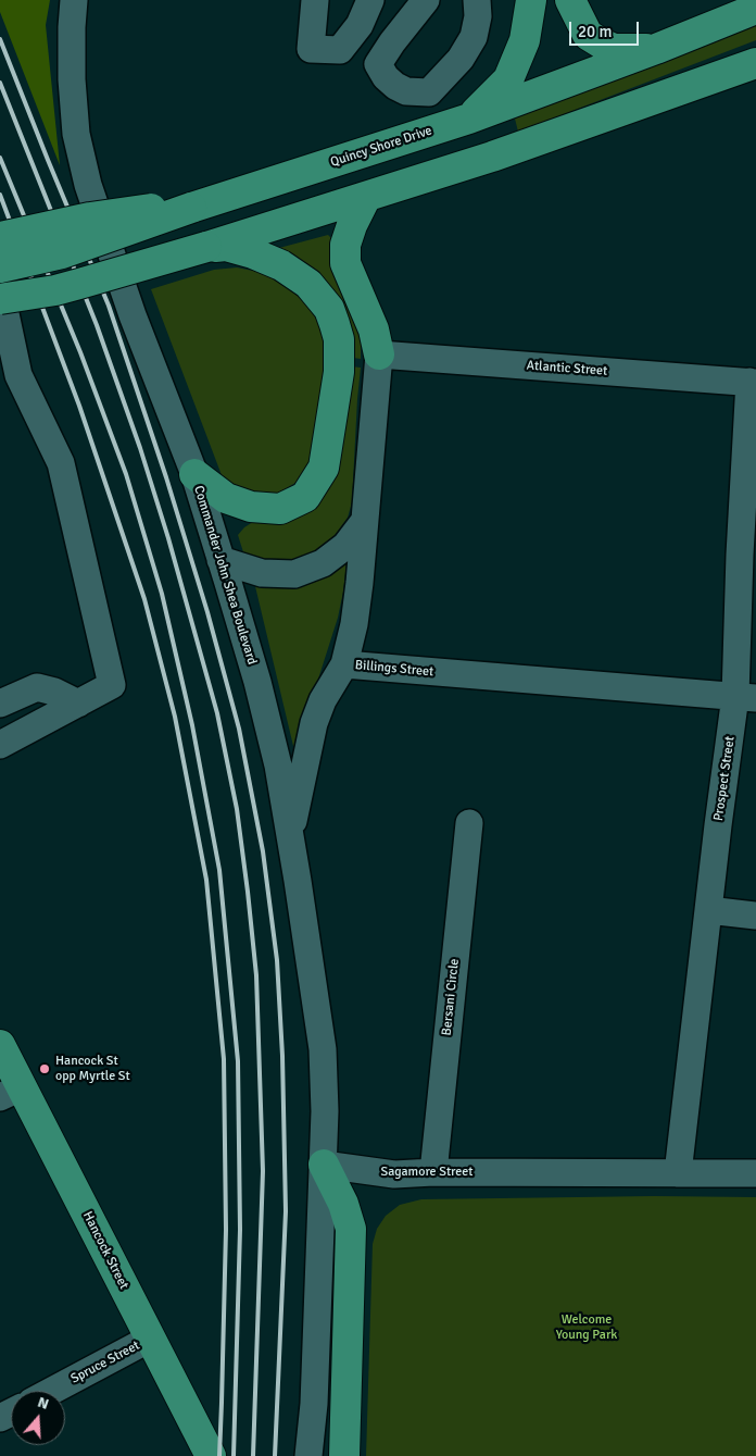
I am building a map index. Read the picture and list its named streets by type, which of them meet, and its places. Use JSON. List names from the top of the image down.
{
  "streets": {
    "main road": ["Quincy Shore Drive", "Hancock Street"],
    "street": [
      "Atlantic Street",
      "Commander John Shea Boulevard",
      "Billings Street",
      "Prospect Street",
      "Bersani Circle",
      "Sagamore Street",
      "Spruce Street"
    ]
  },
  "crossings": [
    ["Atlantic Street", "Billings Street"],
    ["Atlantic Street", "Prospect Street"],
    ["Commander John Shea Boulevard", "Sagamore Street"],
    ["Billings Street", "Prospect Street"],
    ["Prospect Street", "Sagamore Street"],
    ["Bersani Circle", "Sagamore Street"],
    ["Hancock Street", "Spruce Street"]
  ],
  "parks": ["Welcome Young Park"],
  "places": ["Hancock St opp Myrtle St"],
  "scale_bar": "20 m",
  "north": "top"
}
